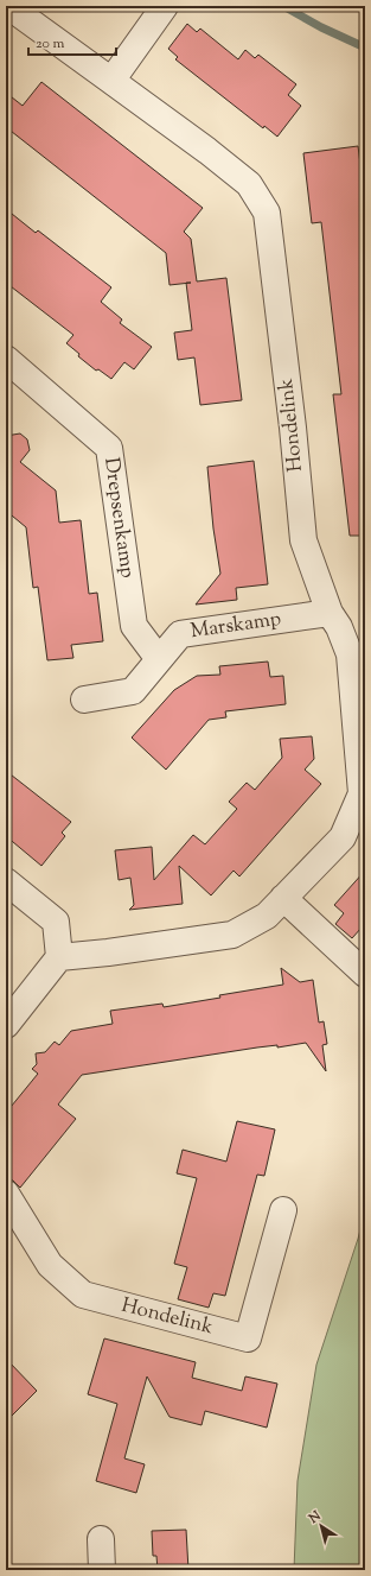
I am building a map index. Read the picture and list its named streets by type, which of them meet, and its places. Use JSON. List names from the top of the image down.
{
  "streets": {
    "street": ["Hondelink", "Drepsenkamp", "Marskamp"]
  },
  "crossings": [
    ["Hondelink", "Marskamp"],
    ["Drepsenkamp", "Marskamp"]
  ],
  "scale_bar": "20 m",
  "north": "top left"
}
